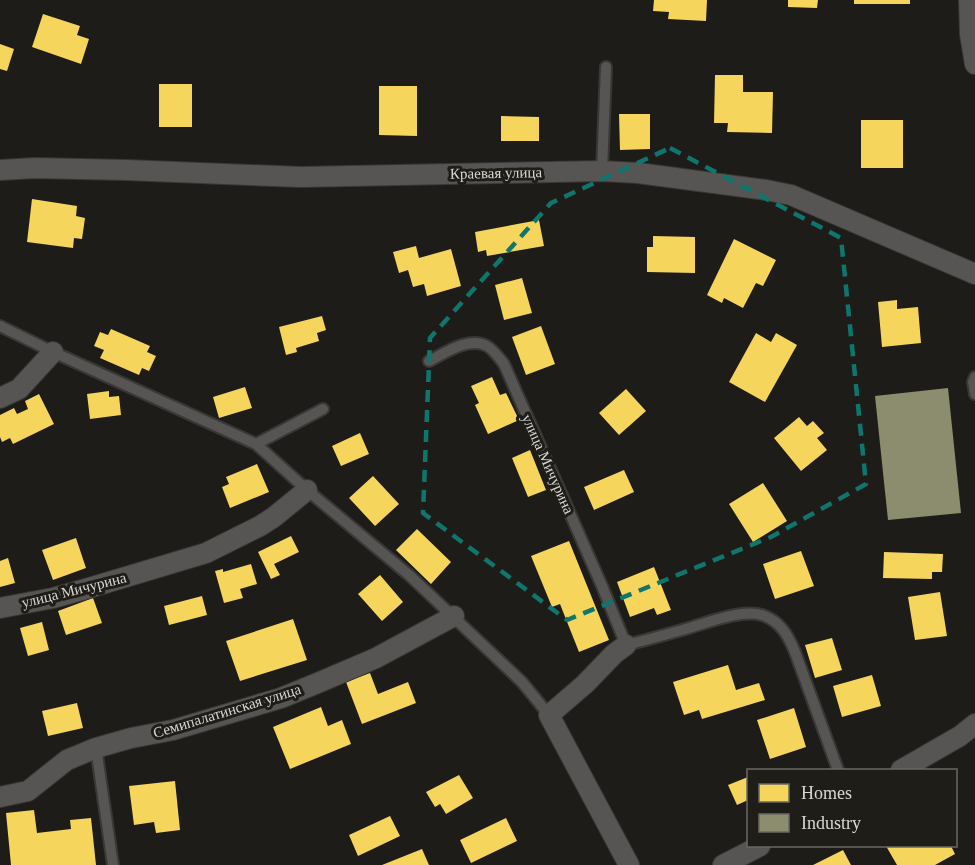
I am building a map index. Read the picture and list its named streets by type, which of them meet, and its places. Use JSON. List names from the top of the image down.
{
  "streets": {
    "street": ["Краевая улица", "улица Мичурина", "Семипалатинская улица"]
  },
  "legend": ["Homes", "Industry"]
}
